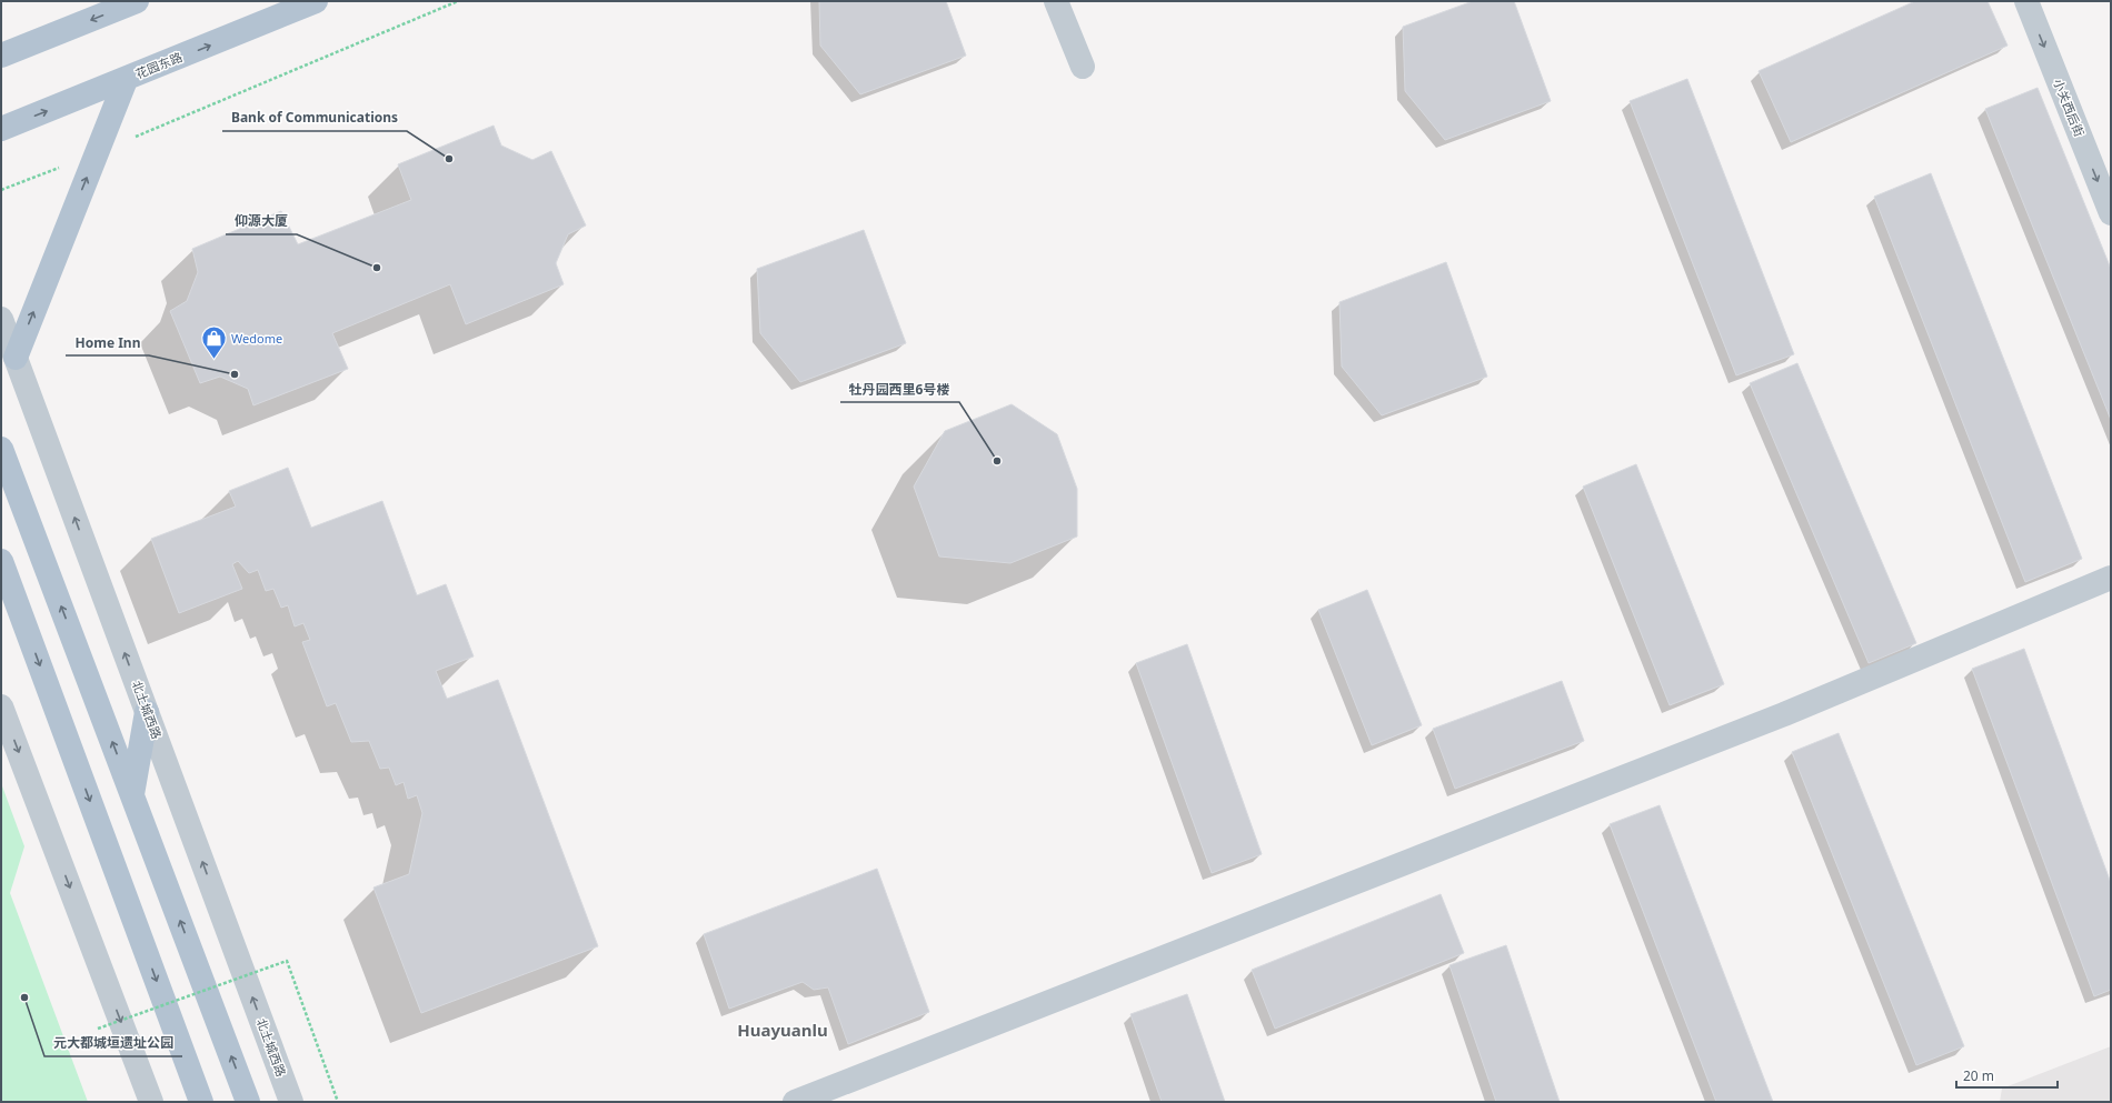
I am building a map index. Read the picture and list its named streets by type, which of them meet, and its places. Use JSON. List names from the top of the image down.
{
  "streets": {
    "main road": ["花园东路"],
    "street": ["小关西后街", "北土城西路"]
  },
  "one_way": ["小关西后街"],
  "districts": ["Huayuanlu"],
  "places": {
    "other": [
      "Bank of Communications",
      "仰源大厦",
      "Home Inn",
      "牡丹园西里6号楼",
      "元大都城垣遗址公园"
    ],
    "shop": ["Wedome"]
  },
  "scale_bar": "20 m"
}
